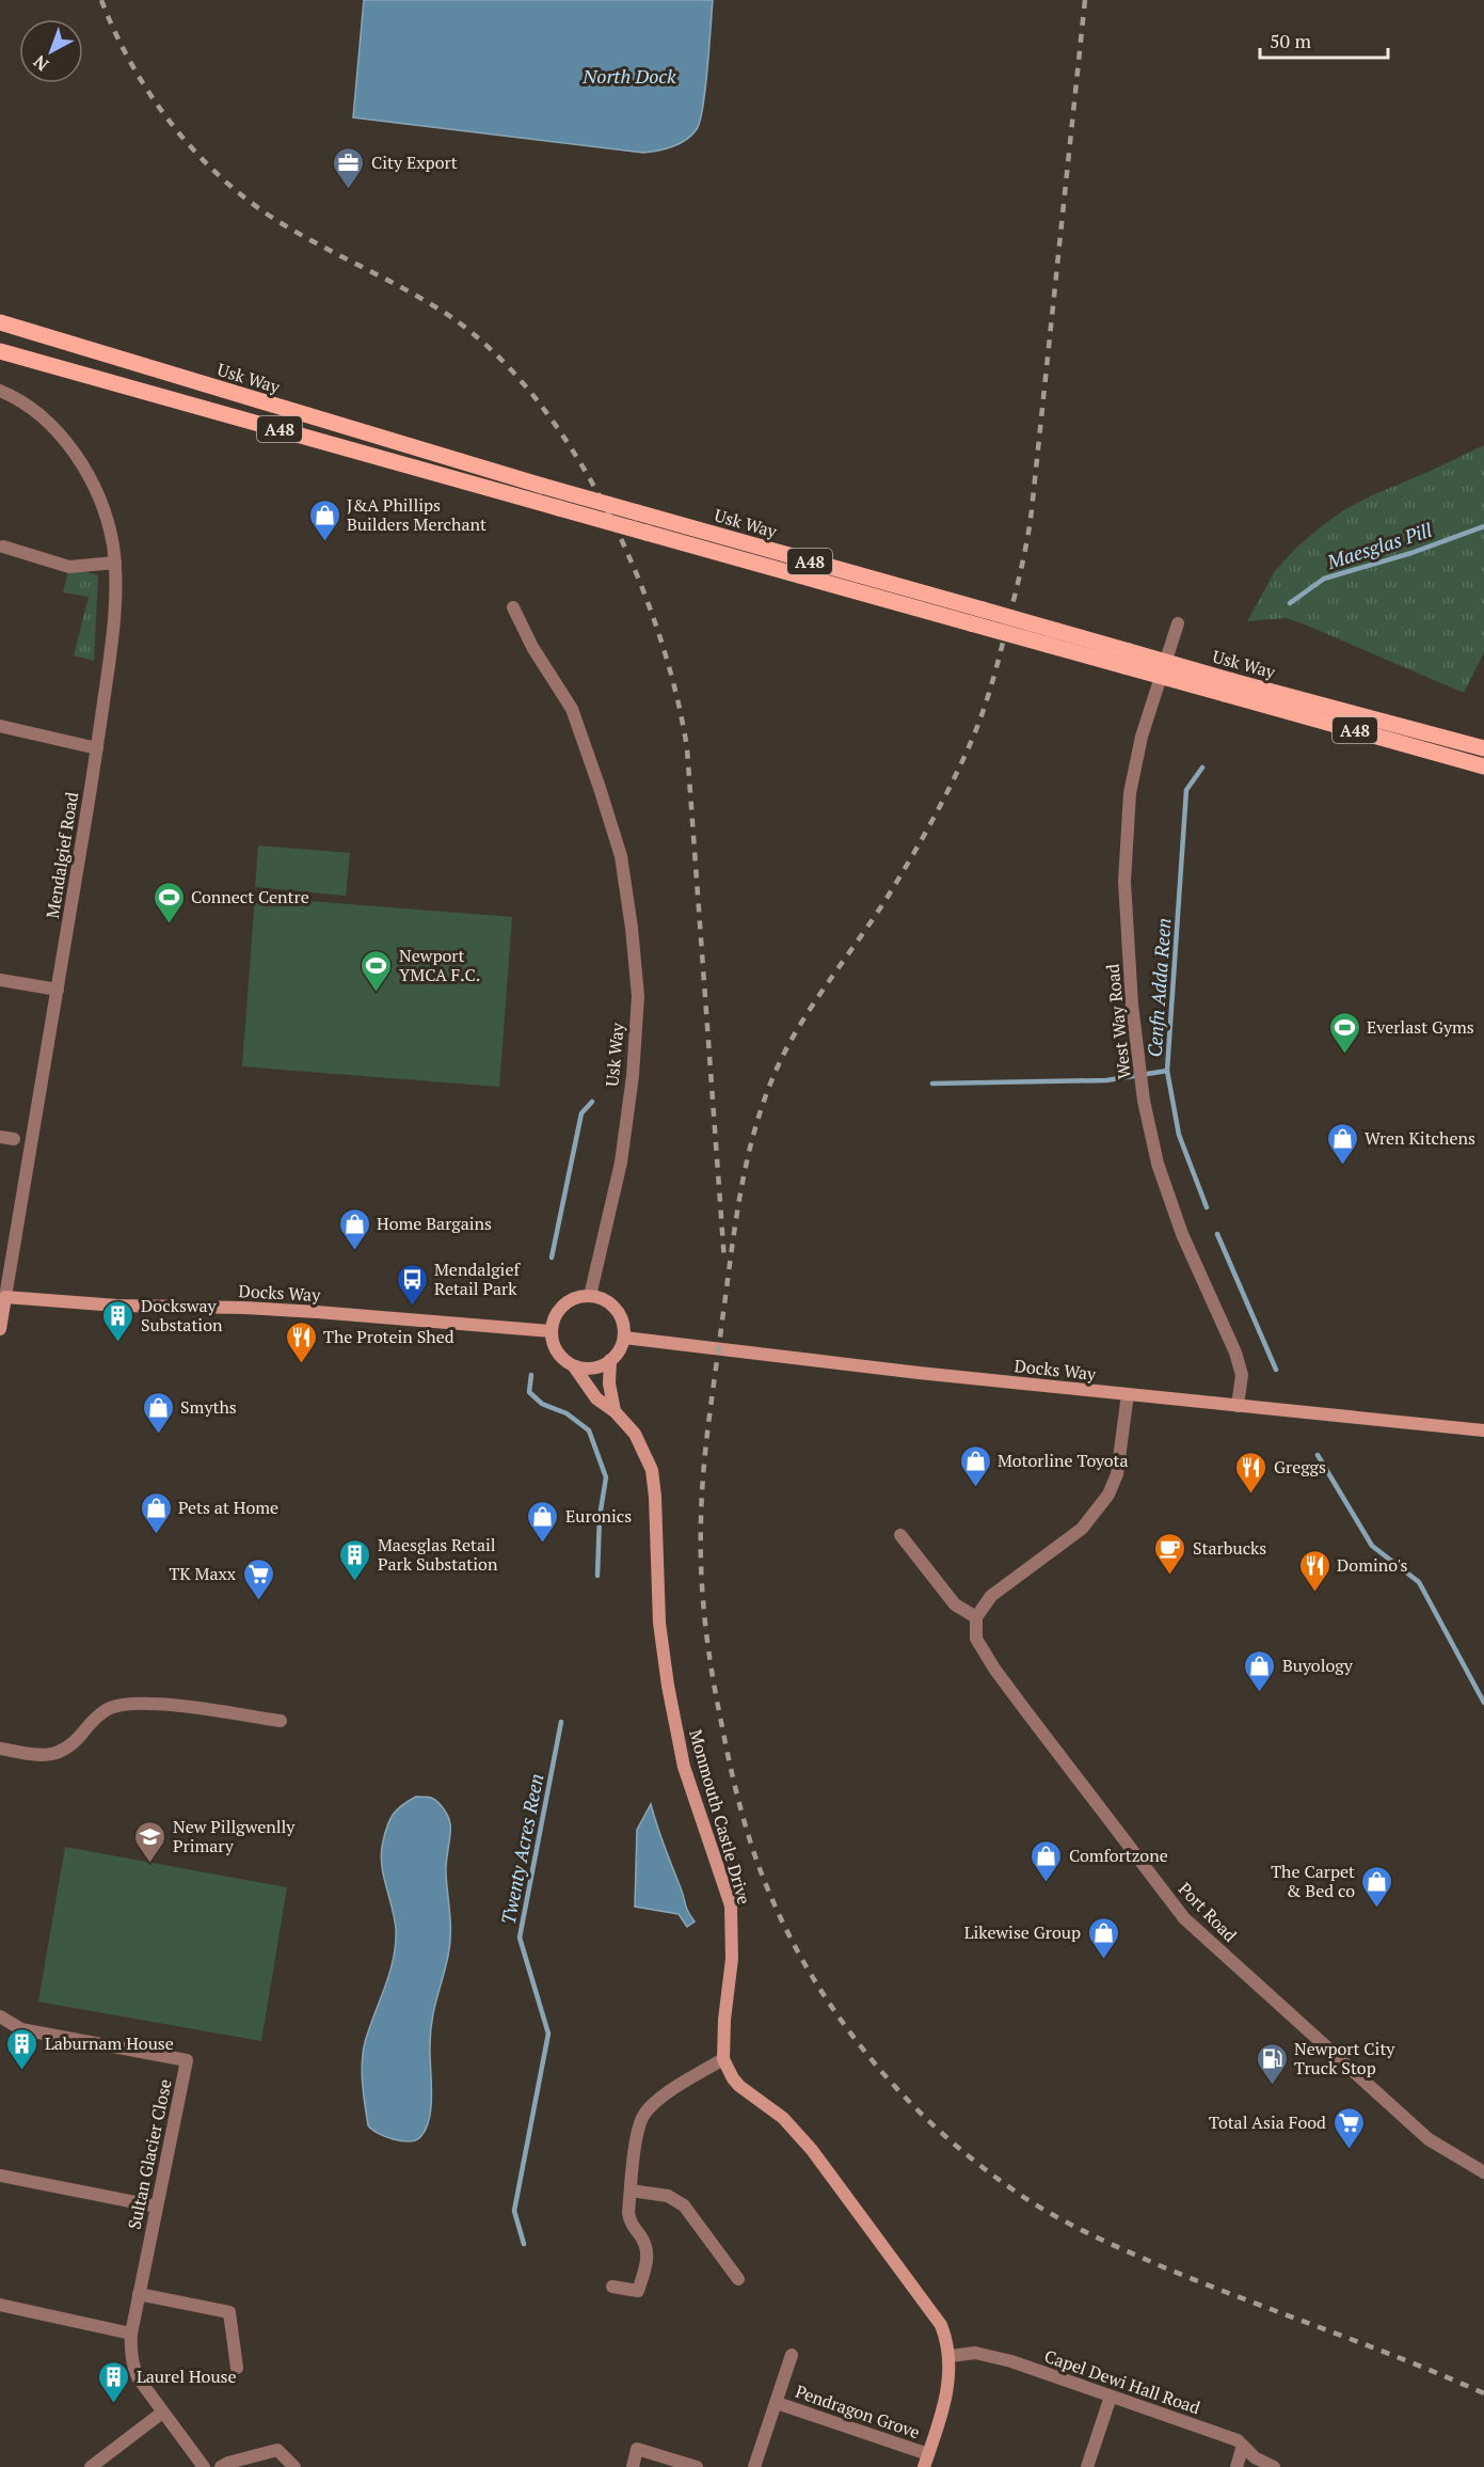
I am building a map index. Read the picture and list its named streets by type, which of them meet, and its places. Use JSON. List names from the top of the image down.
{
  "streets": {
    "main road": ["Usk Way", "A48"],
    "street": [
      "Mendalgief Road",
      "West Way Road",
      "Docks Way",
      "Monmouth Castle Drive",
      "Port Road",
      "Sultan Glacier Close",
      "Capel Dewi Hall Road",
      "Pendragon Grove"
    ]
  },
  "crossings": [
    ["Usk Way", "Docks Way"],
    ["Usk Way", "Monmouth Castle Drive"],
    ["Mendalgief Road", "Docks Way"],
    ["West Way Road", "Docks Way"],
    ["Docks Way", "Monmouth Castle Drive"]
  ],
  "water": [
    "North Dock",
    "Maesglas Pill",
    "Cenfn Adda Reen",
    "Twenty Acres Reen"
  ],
  "places": {
    "office": ["City Export"],
    "shop": [
      "J&A Phillips Builders Merchant",
      "Wren Kitchens",
      "Home Bargains",
      "Smyths",
      "Motorline Toyota",
      "Pets at Home",
      "Euronics",
      "Buyology",
      "Comfortzone",
      "The Carpet & Bed co",
      "Likewise Group"
    ],
    "sports": ["Connect Centre", "Newport YMCA F.C.", "Everlast Gyms"],
    "bus stop": ["Mendalgief Retail Park"],
    "building": [
      "Docksway Substation",
      "Maesglas Retail Park Substation",
      "Laburnam House",
      "Laurel House"
    ],
    "restaurant": ["The Protein Shed", "Greggs", "Domino's"],
    "cafe": ["Starbucks"],
    "supermarket": ["TK Maxx", "Total Asia Food"],
    "school or university": ["New Pillgwenlly Primary"],
    "fuel station": ["Newport City Truck Stop"]
  },
  "scale_bar": "50 m",
  "north": "bottom left"
}
